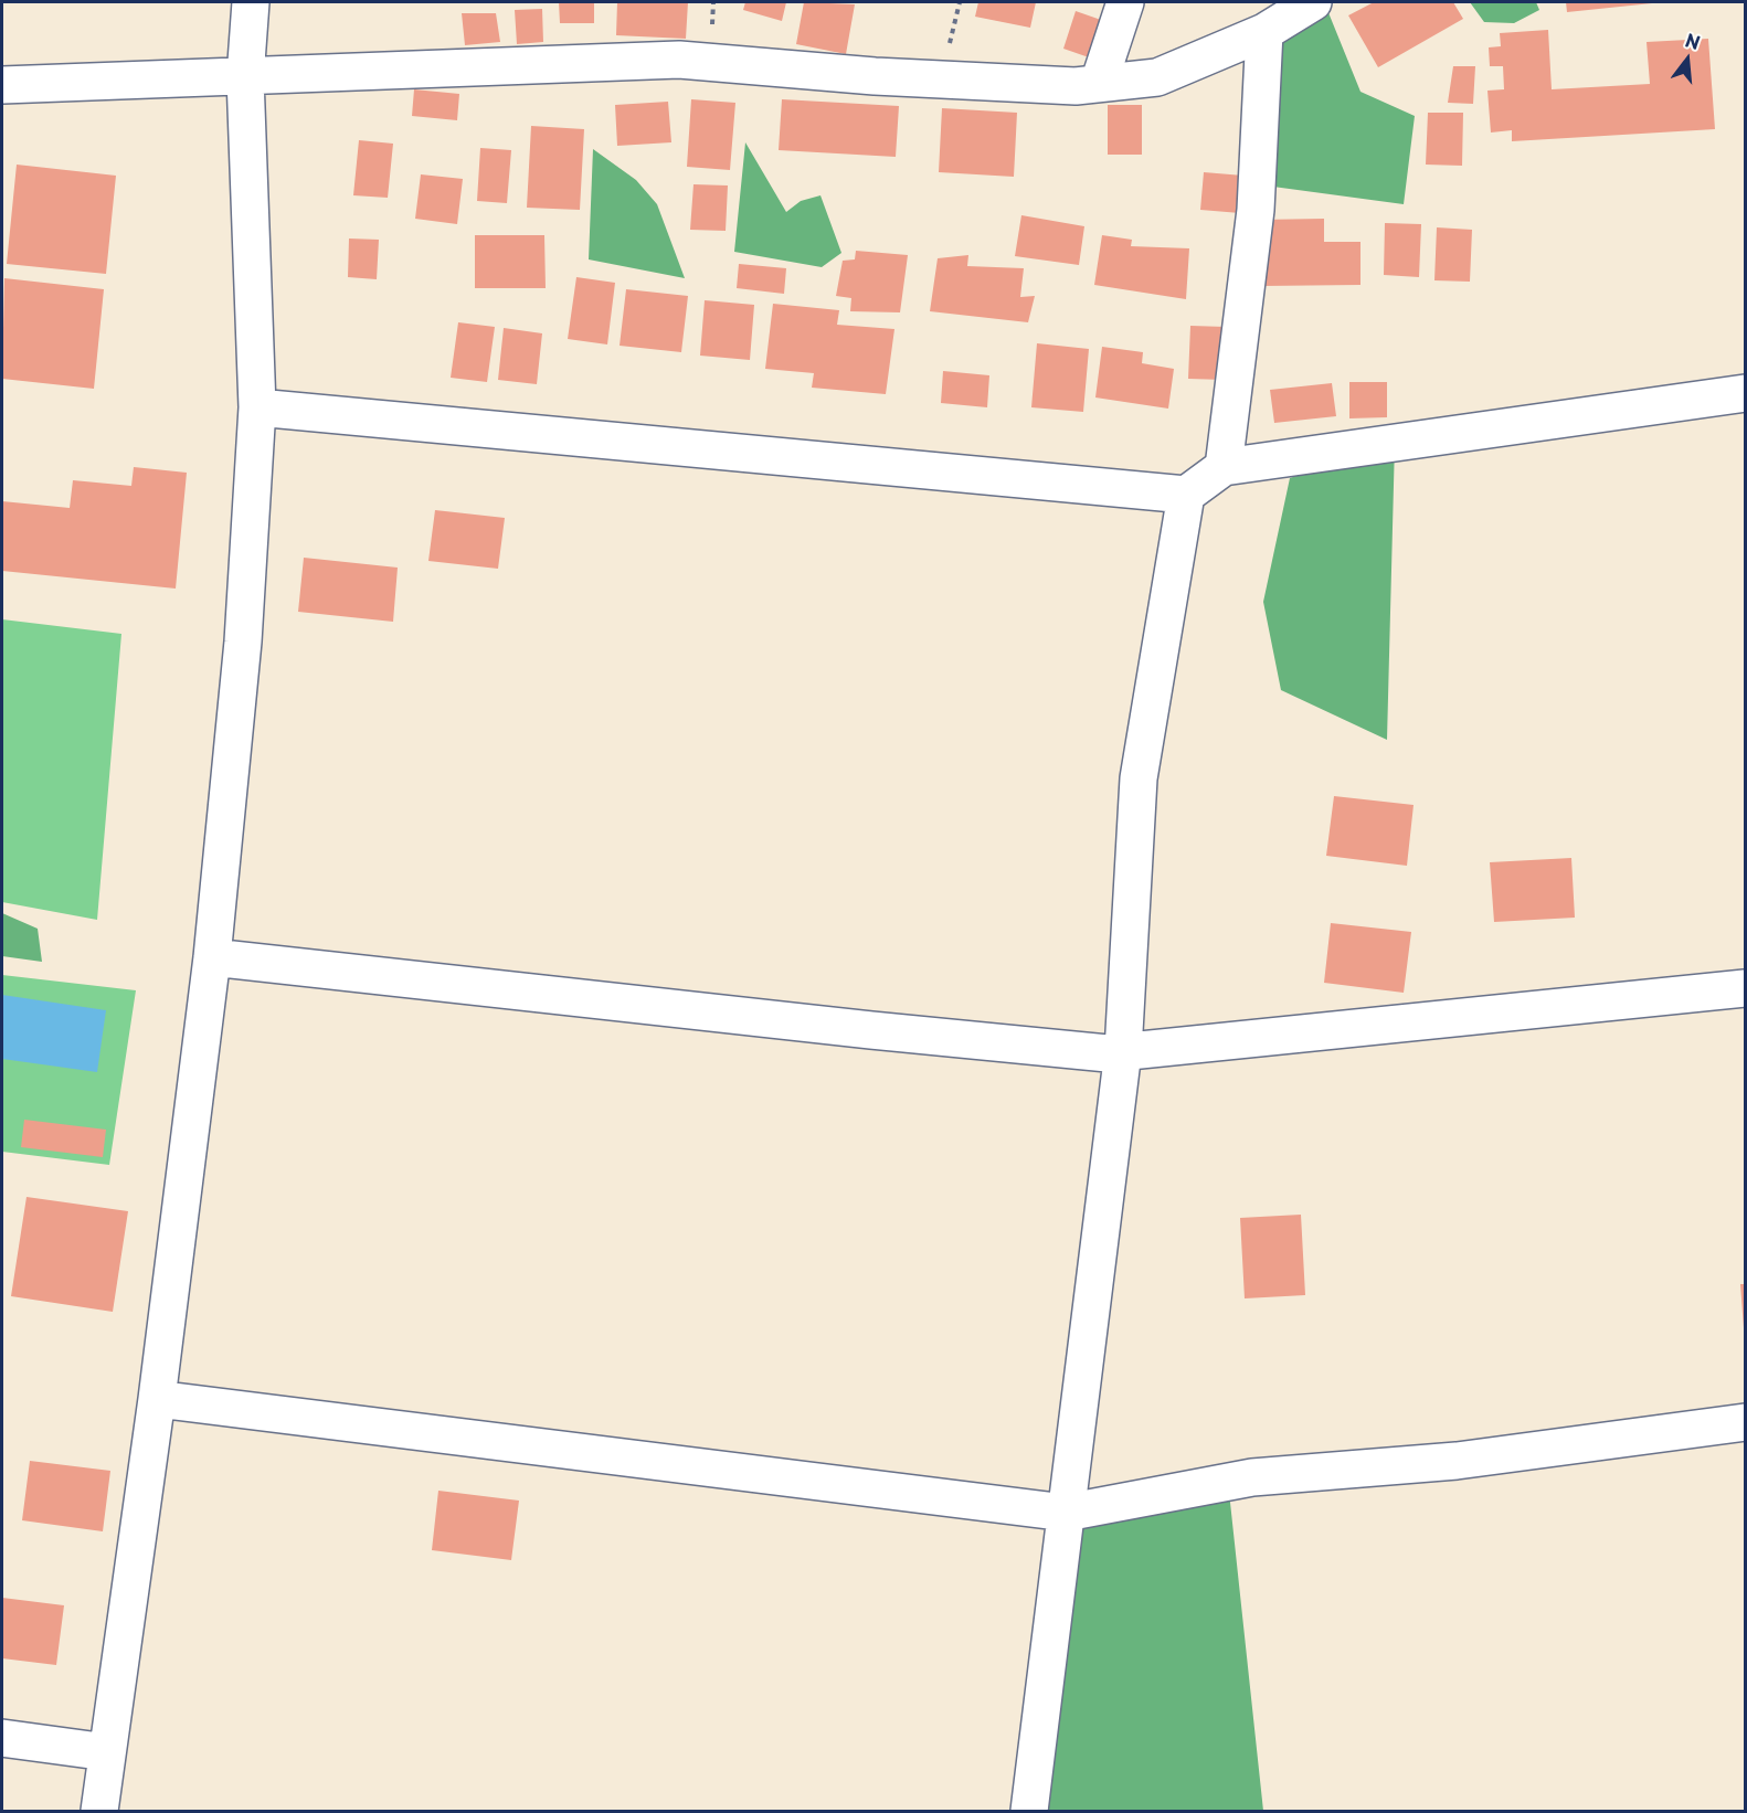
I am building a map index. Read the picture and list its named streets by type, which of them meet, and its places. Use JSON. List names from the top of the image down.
{
  "north": "top"
}
